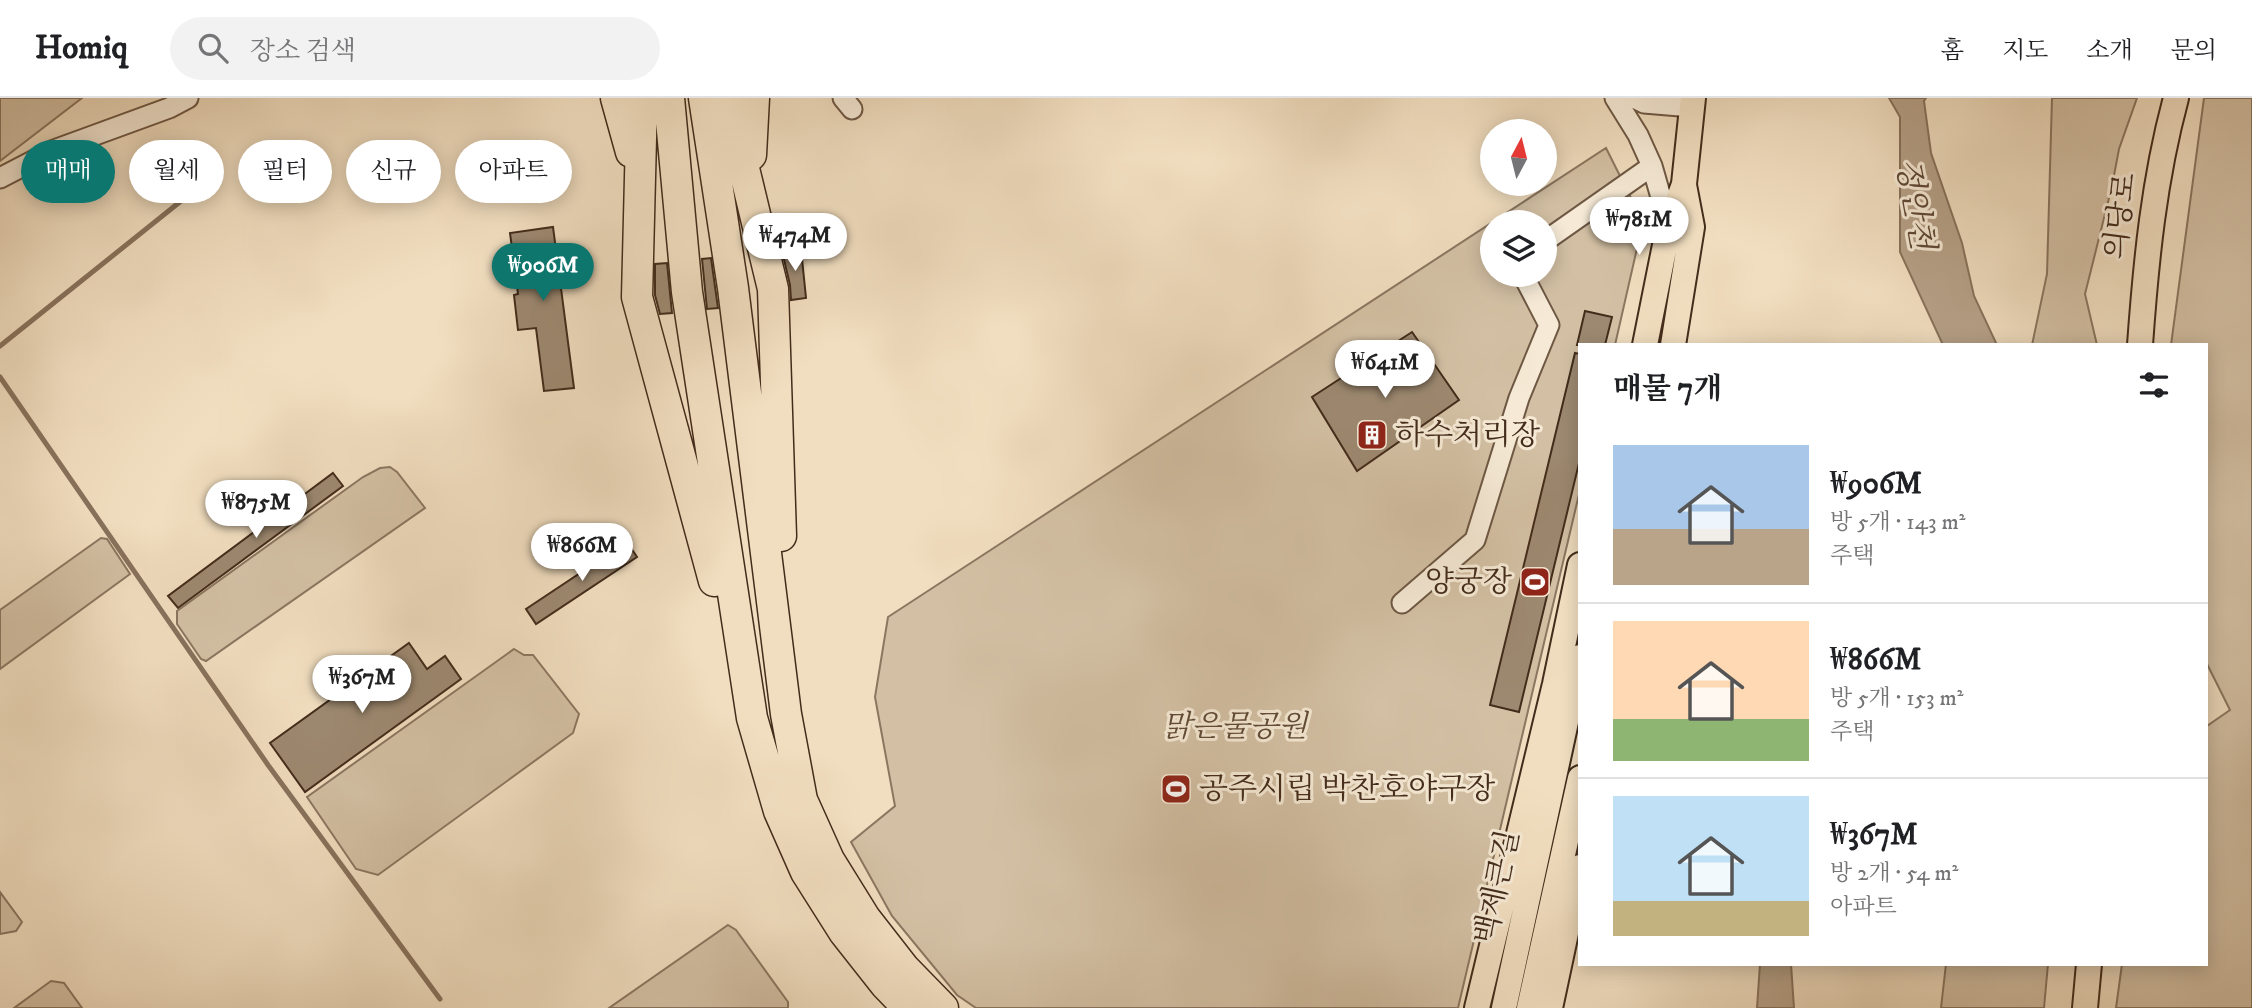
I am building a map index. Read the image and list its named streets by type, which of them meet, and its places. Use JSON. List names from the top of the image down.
{
  "streets": {
    "main road": ["의당로", "백제큰길"]
  },
  "water": ["정안천"],
  "parks": ["맑은물공원"],
  "places": {
    "building": ["하수처리장"],
    "sports": ["양궁장", "공주시립 박찬호야구장"]
  },
  "north": "top",
  "page": {
    "header": "Homiq",
    "search": "장소 검색",
    "nav": [
      "홈",
      "지도",
      "소개",
      "문의"
    ],
    "chip": [
      "매매",
      "월세",
      "필터",
      "신규",
      "아파트"
    ],
    "price": [
      "₩781M",
      "₩474M",
      "₩906M",
      "₩641M",
      "₩875M",
      "₩866M",
      "₩367M"
    ],
    "heading": "매물 7개",
    "list": [
      {
        "name": "₩906M",
        "note": "방 5개 · 143 m² · 주택"
      },
      {
        "name": "₩866M",
        "note": "방 5개 · 153 m² · 주택"
      },
      {
        "name": "₩367M",
        "note": "방 2개 · 54 m² · 아파트"
      }
    ]
  }
}
